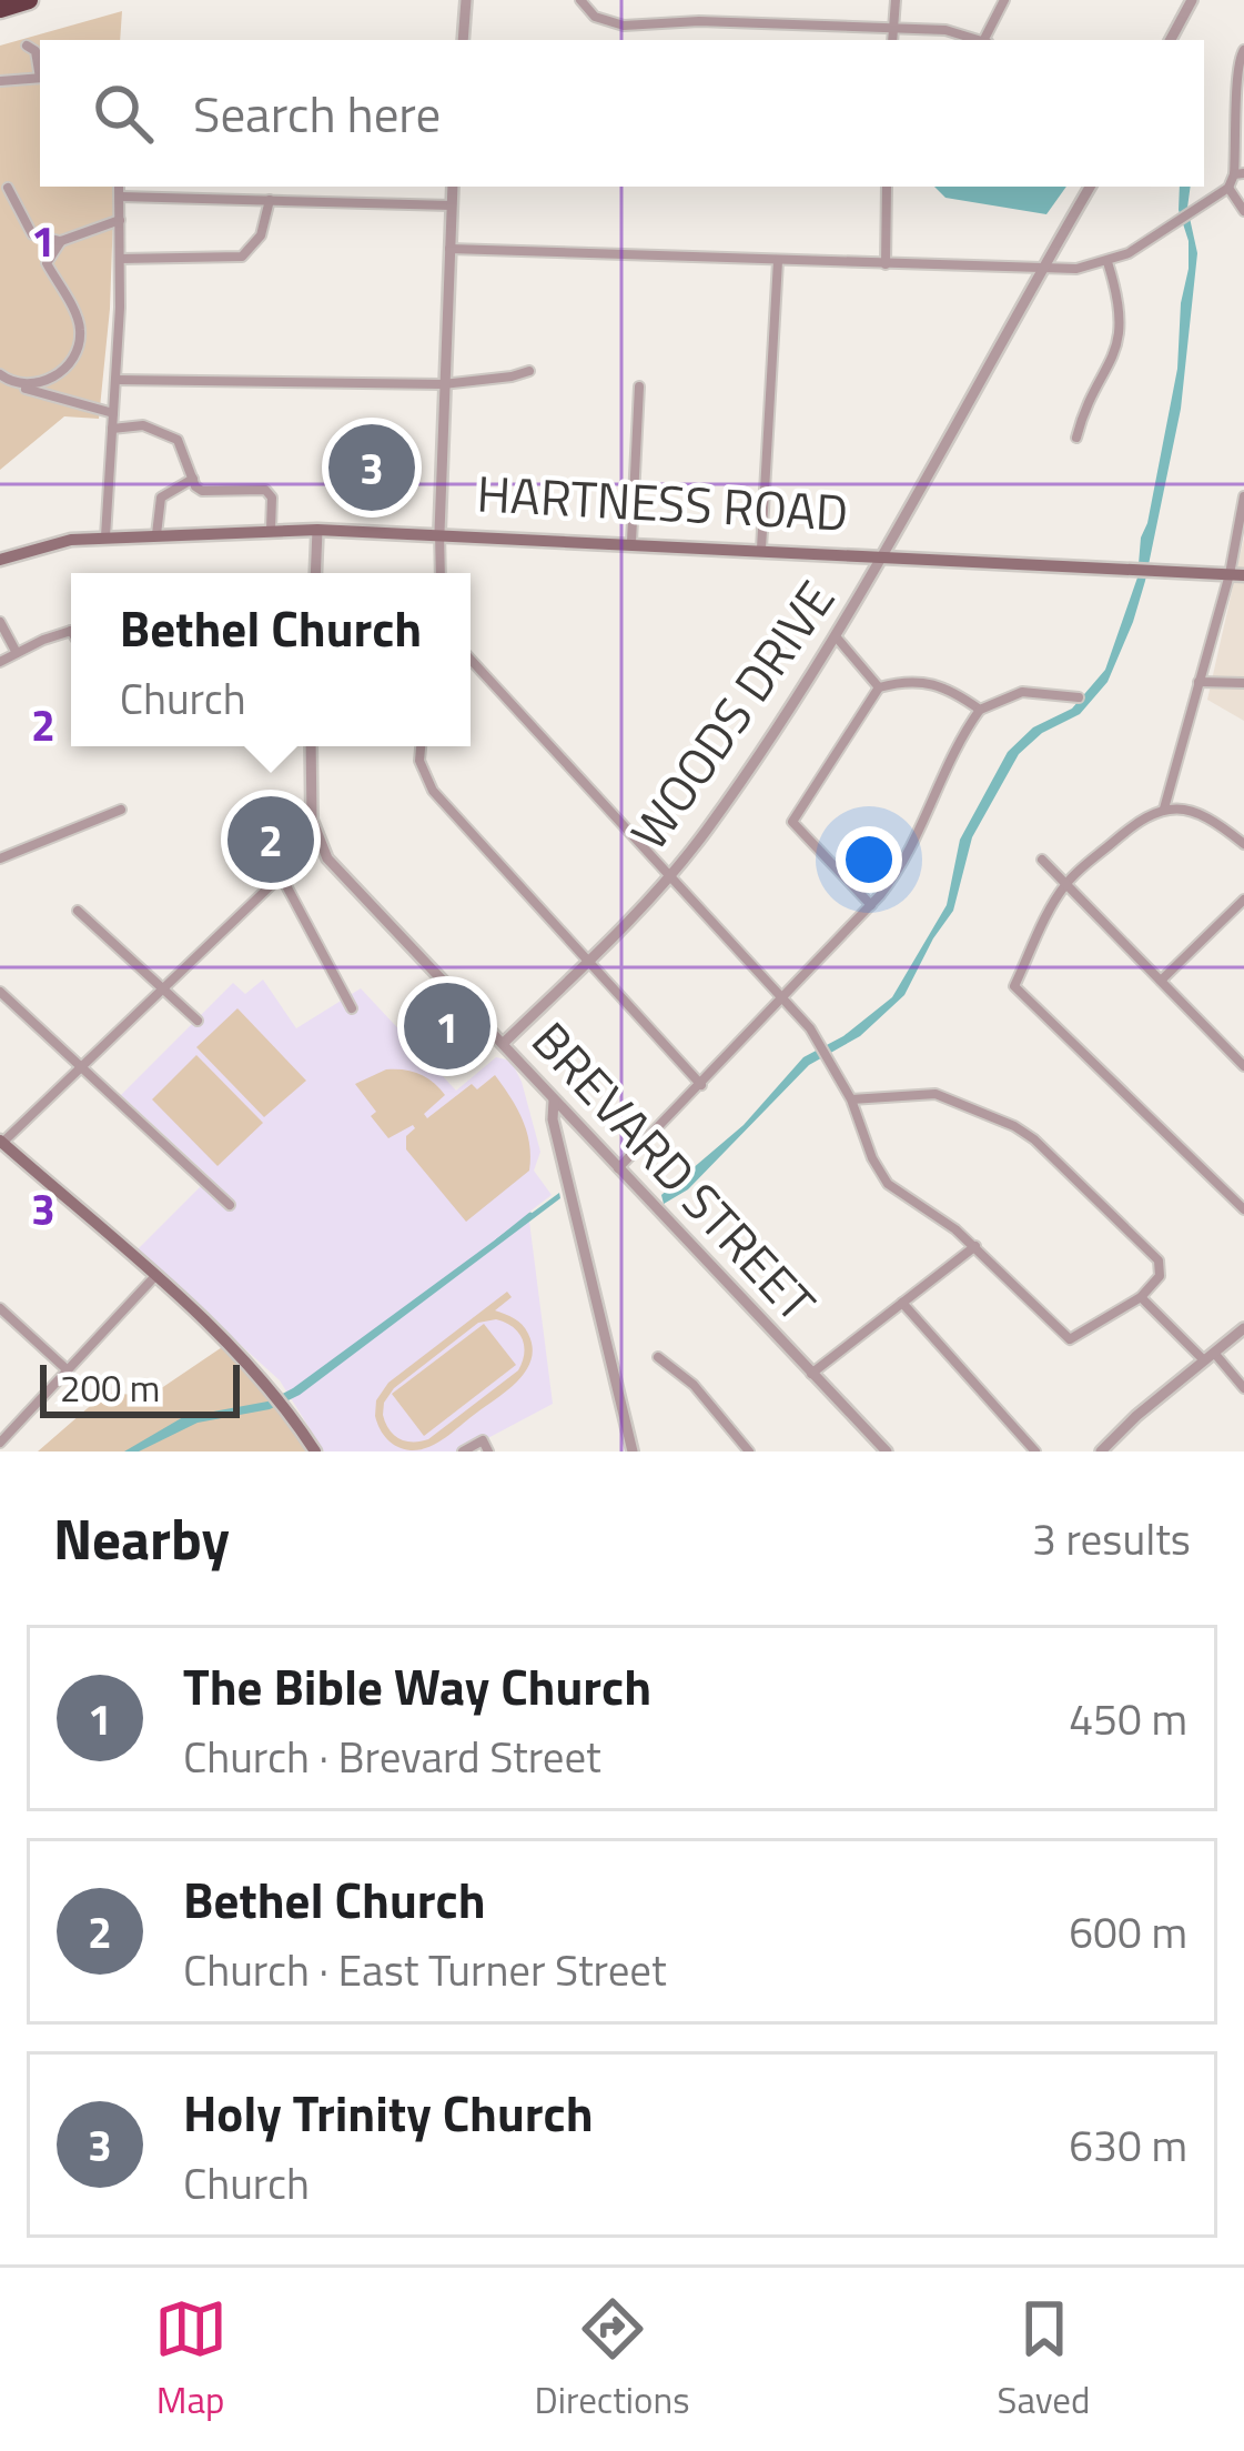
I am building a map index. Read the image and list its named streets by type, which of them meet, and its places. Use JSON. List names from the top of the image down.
{
  "streets": {
    "main road": ["HARTNESS ROAD"],
    "street": ["WOODS DRIVE", "BREVARD STREET"]
  },
  "crossings": [
    ["HARTNESS ROAD", "WOODS DRIVE"],
    ["WOODS DRIVE", "BREVARD STREET"]
  ],
  "scale_bar": "200 m",
  "page": {
    "search": "Search here",
    "pins": ["3", "2", "1"],
    "popup": ["Bethel Church", "Church"],
    "scale": "200 m",
    "heading": ["Nearby", "3 results"],
    "list": [
      {
        "mark": "1",
        "name": "The Bible Way Church",
        "note": "Church · Brevard Street",
        "value": "450 m"
      },
      {
        "mark": "2",
        "name": "Bethel Church",
        "note": "Church · East Turner Street",
        "value": "600 m"
      },
      {
        "mark": "3",
        "name": "Holy Trinity Church",
        "note": "Church",
        "value": "630 m"
      }
    ],
    "nav": ["Map", "Directions", "Saved"]
  },
  "grid": {
    "rows": ["1", "2", "3"]
  }
}
